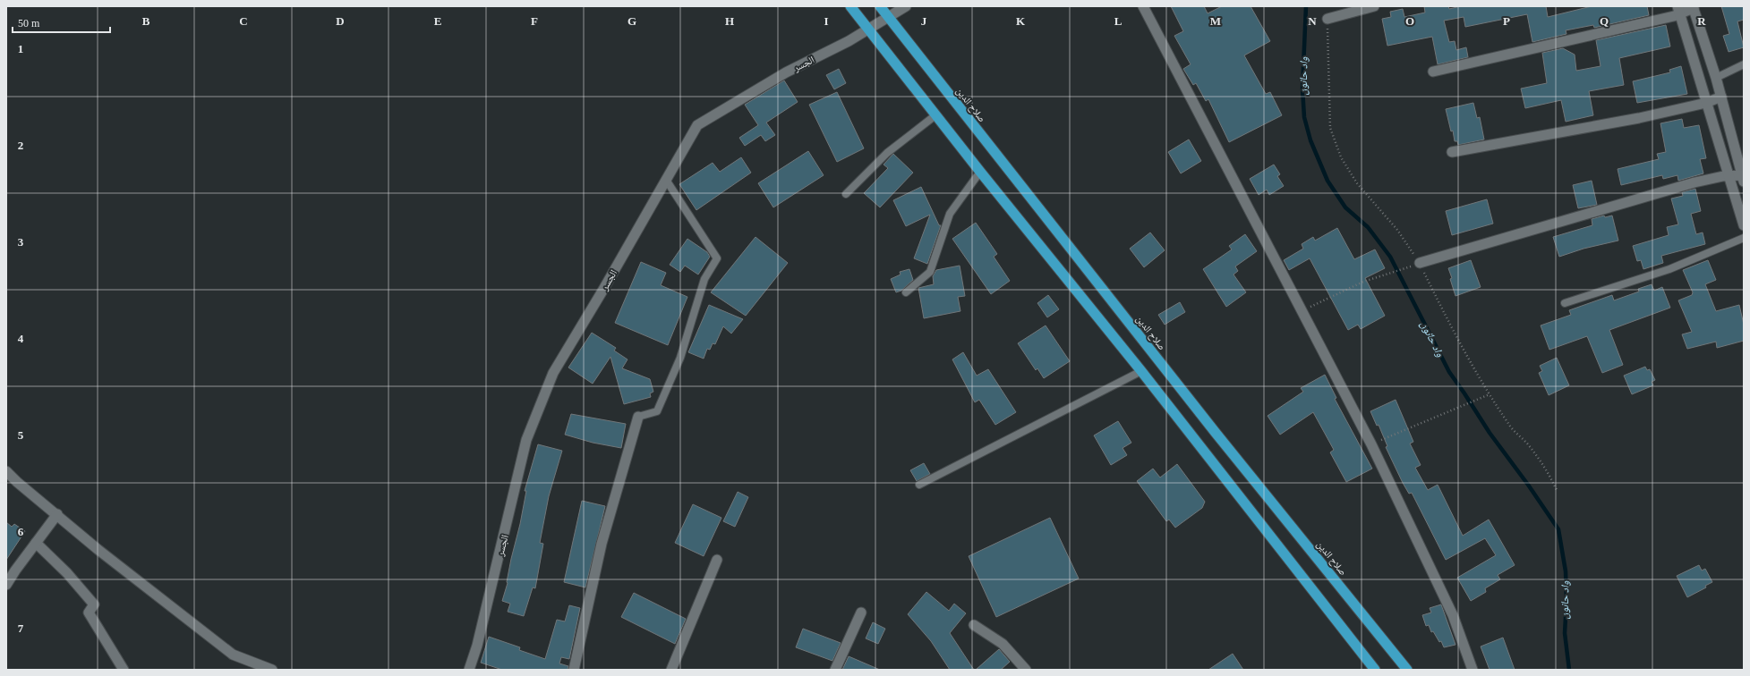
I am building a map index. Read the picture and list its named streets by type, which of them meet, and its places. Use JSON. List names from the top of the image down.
{
  "streets": {
    "highway": ["صلاح الدين"],
    "street": ["الجسر"]
  },
  "crossings": [
    ["الجسر", "صلاح الدين"]
  ],
  "water": ["واد حانون"],
  "scale_bar": "50 m",
  "grid": {
    "columns": [
      "B",
      "C",
      "D",
      "E",
      "F",
      "G",
      "H",
      "I",
      "J",
      "K",
      "L",
      "M",
      "N",
      "O",
      "P",
      "Q",
      "R"
    ],
    "rows": [
      "1",
      "2",
      "3",
      "4",
      "5",
      "6",
      "7"
    ]
  }
}
